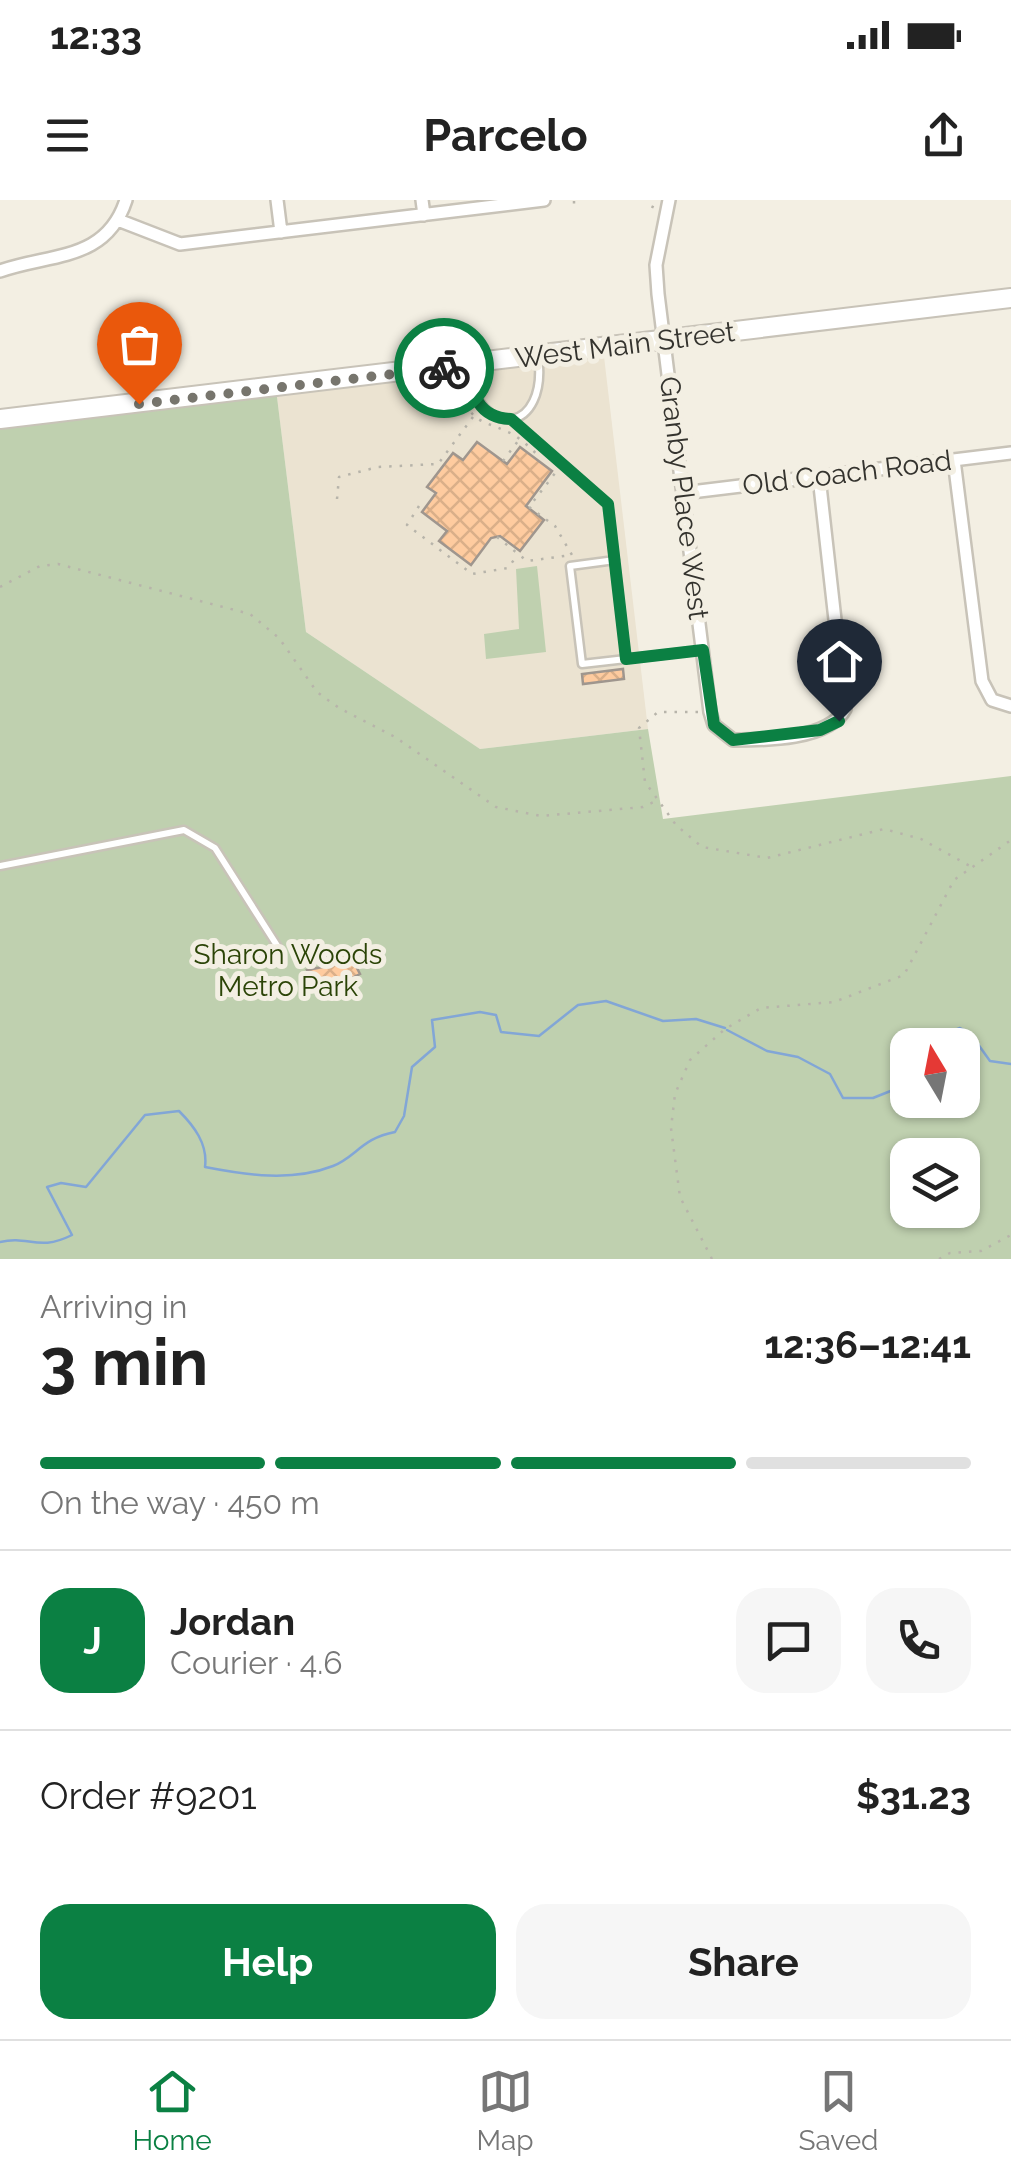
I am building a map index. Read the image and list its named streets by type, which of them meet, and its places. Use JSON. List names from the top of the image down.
{
  "streets": {
    "main road": ["West Main Street"],
    "street": ["Old Coach Road", "Granby Place West"]
  },
  "crossings": [
    ["West Main Street", "Granby Place West"],
    ["Old Coach Road", "Granby Place West"]
  ],
  "parks": ["Sharon Woods Metro Park"],
  "north": "top",
  "page": {
    "status": "12:33",
    "header": "Parcelo",
    "heading": ["3 min", "Arriving in", "12:36–12:41"],
    "panel": [
      "Jordan",
      "Courier · 4.6",
      "Order #9201",
      "$31.23"
    ],
    "bar": "On the way · 450 m",
    "round": "J",
    "buttons": ["Help", "Share"],
    "tabs": ["Home", "Map", "Saved"]
  }
}
